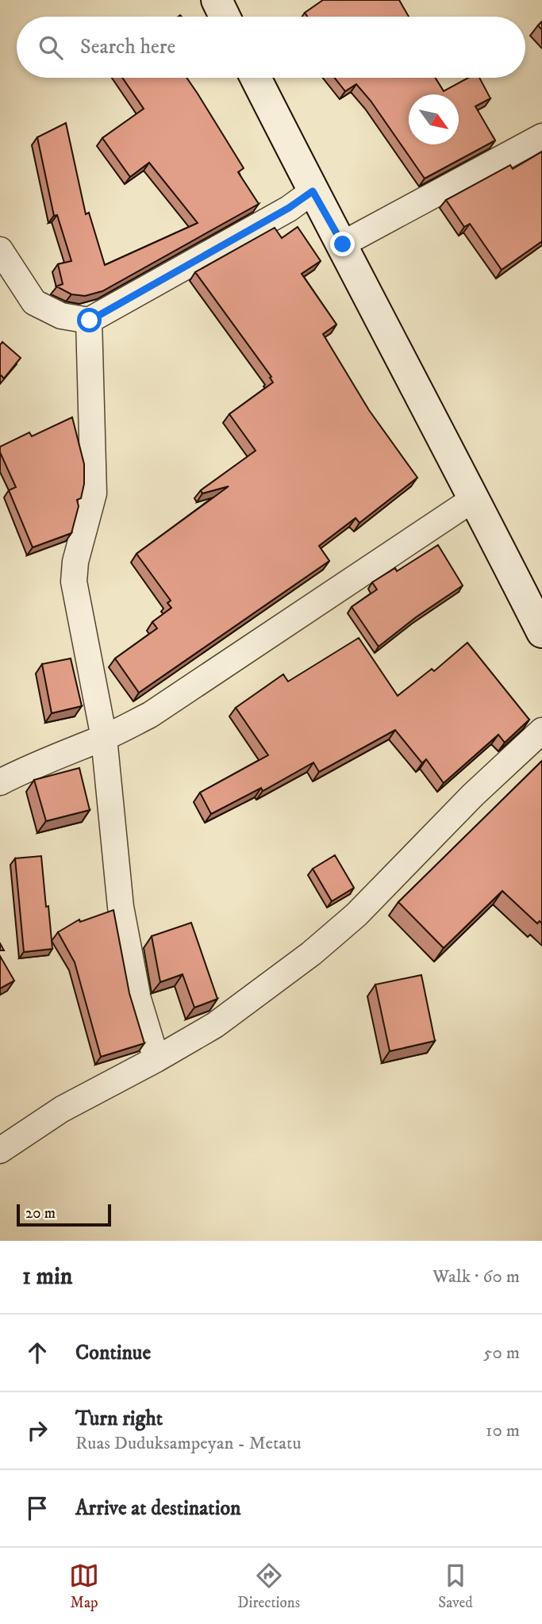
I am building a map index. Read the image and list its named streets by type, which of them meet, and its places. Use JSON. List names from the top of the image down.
{
  "scale_bar": "20 m",
  "north": "bottom right",
  "page": {
    "search": "Search here",
    "scale": "20 m",
    "heading": ["1 min", "Walk · 60 m"],
    "list": [
      ["Continue", "50 m"],
      ["Turn right", "Ruas Duduksampeyan - Metatu", "10 m"],
      "Arrive at destination"
    ],
    "nav": ["Map", "Directions", "Saved"]
  }
}
